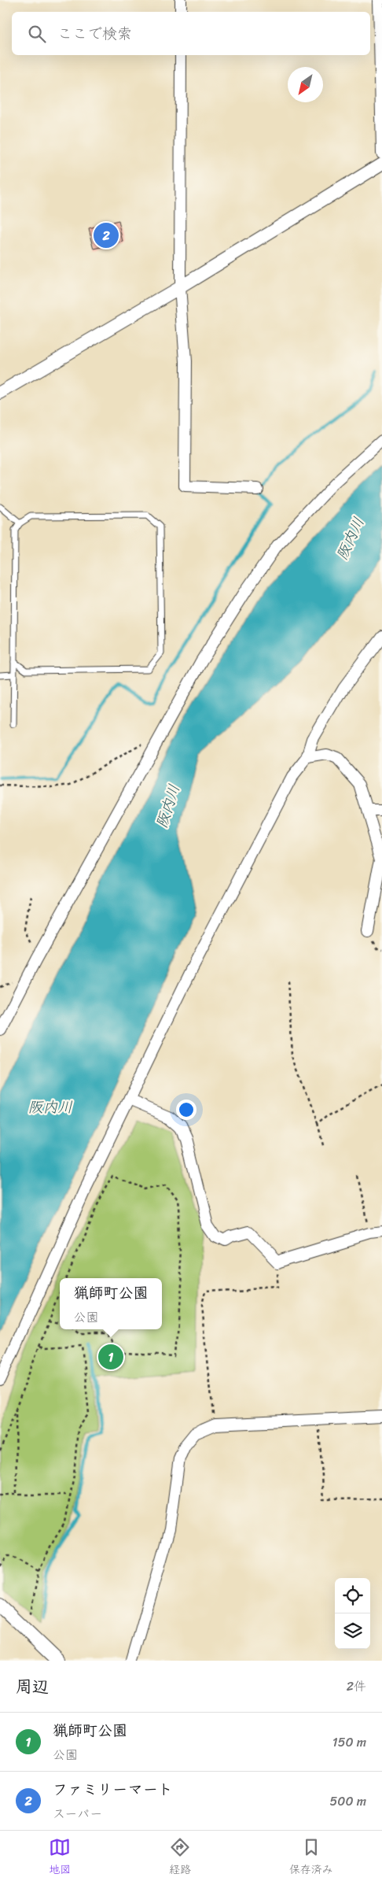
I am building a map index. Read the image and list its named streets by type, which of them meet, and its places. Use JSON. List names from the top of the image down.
{
  "water": ["阪内川"],
  "north": "bottom left",
  "page": {
    "search": "ここで検索",
    "pins": ["2", "1"],
    "popup": ["猟師町公園", "公園"],
    "heading": ["周辺", "2件"],
    "list": [
      {
        "mark": "1",
        "name": "猟師町公園",
        "note": "公園",
        "value": "150 m"
      },
      {
        "mark": "2",
        "name": "ファミリーマート",
        "note": "スーパー",
        "value": "500 m"
      }
    ],
    "nav": ["地図", "経路", "保存済み"]
  }
}
